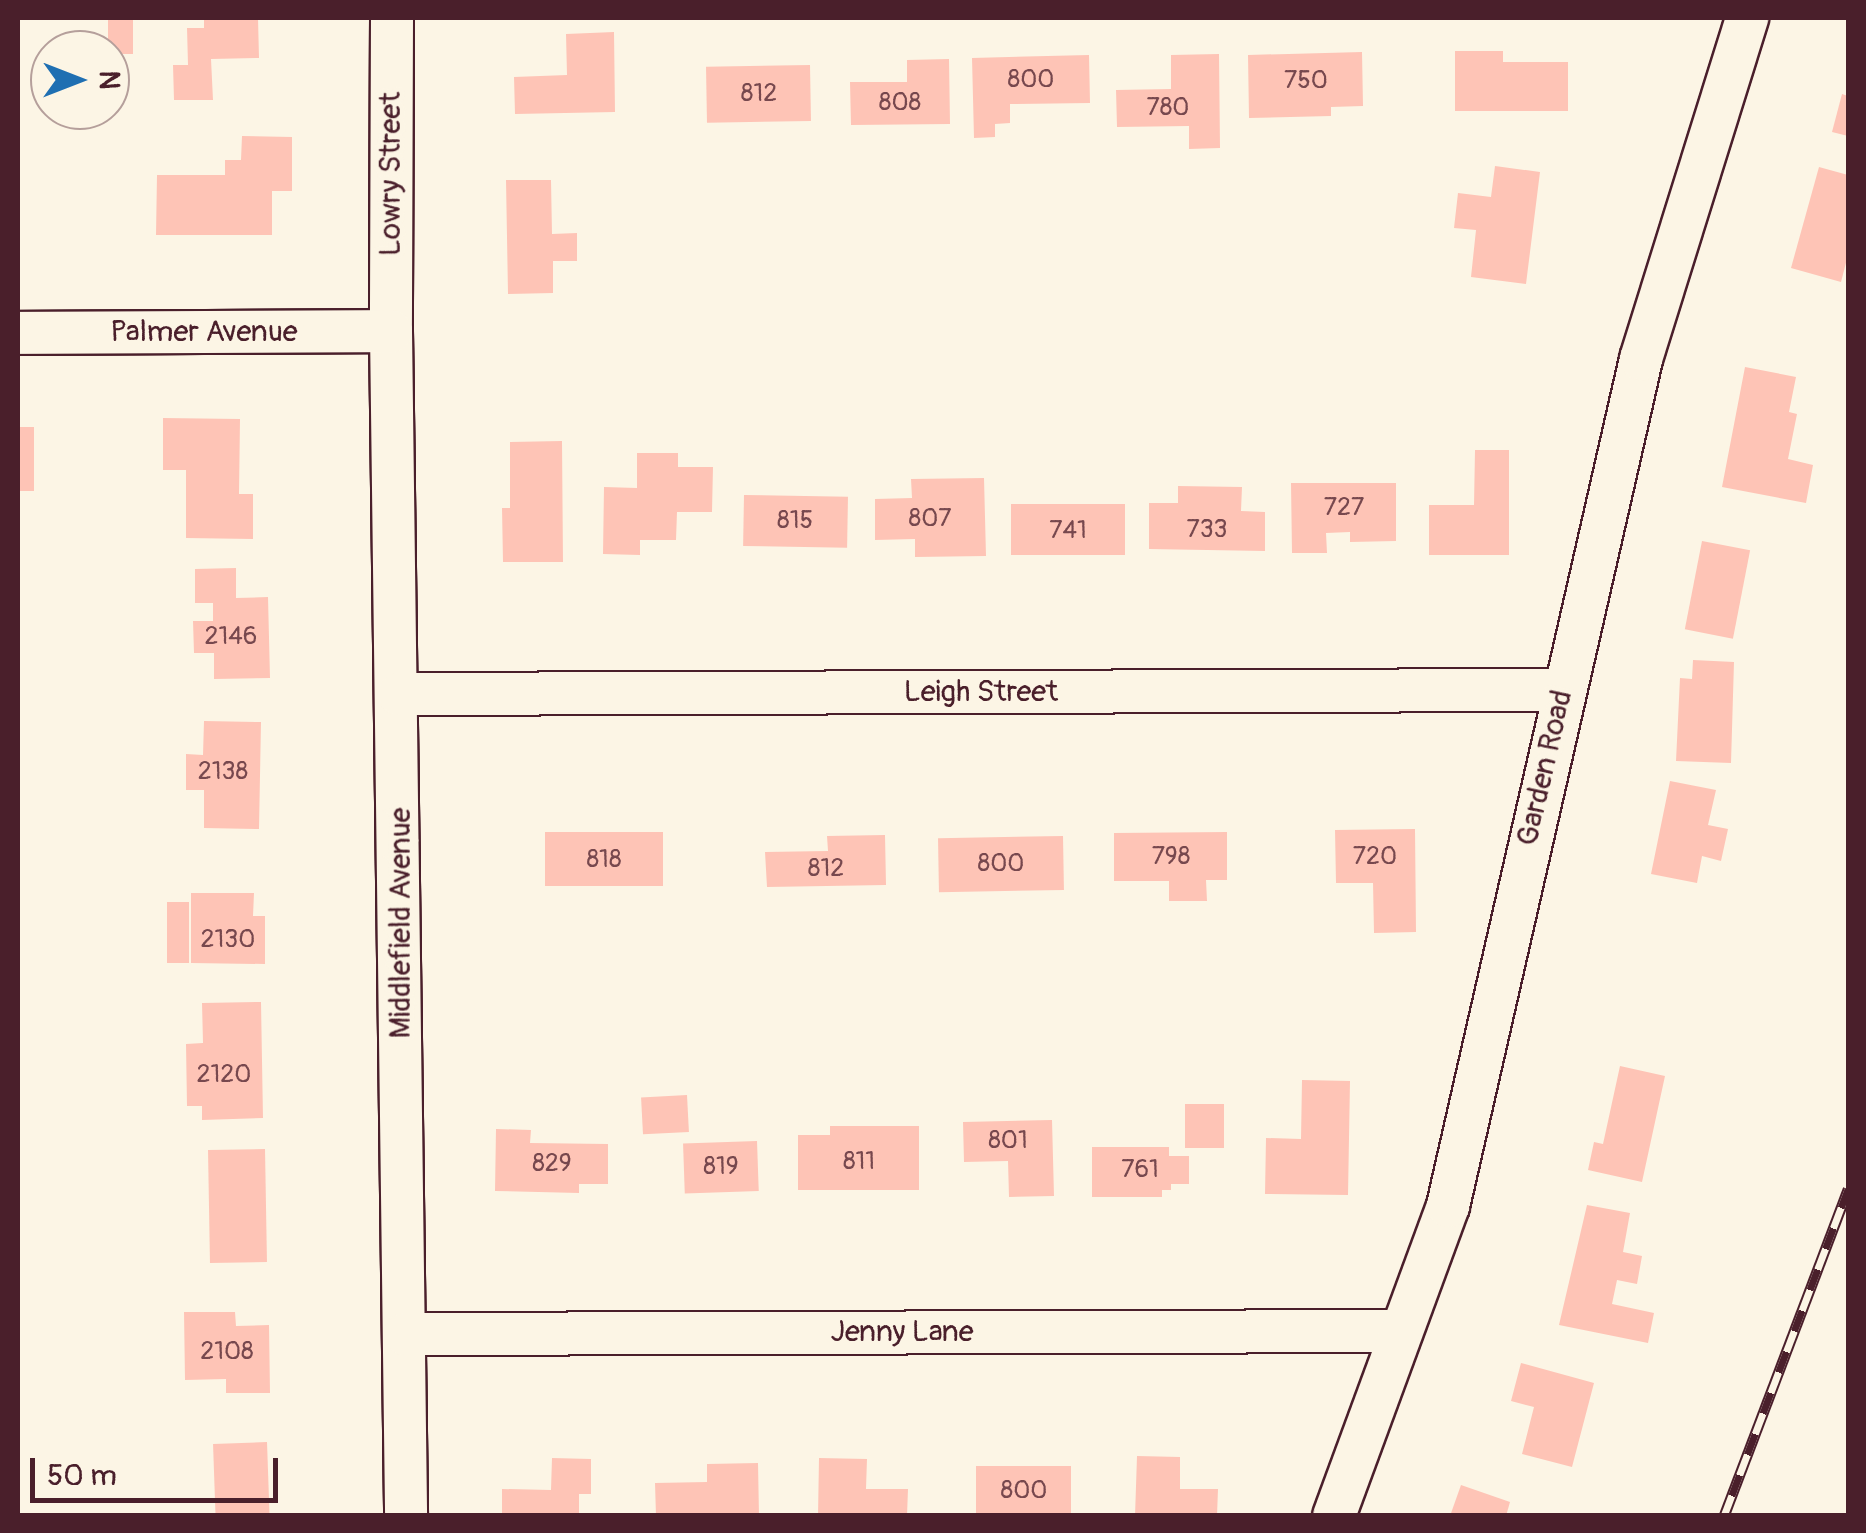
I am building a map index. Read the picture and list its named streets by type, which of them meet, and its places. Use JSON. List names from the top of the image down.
{
  "streets": {
    "street": [
      "Lowry Street",
      "Palmer Avenue",
      "Leigh Street",
      "Garden Road",
      "Middlefield Avenue",
      "Jenny Lane"
    ]
  },
  "crossings": [
    ["Lowry Street", "Palmer Avenue"],
    ["Lowry Street", "Middlefield Avenue"],
    ["Palmer Avenue", "Middlefield Avenue"],
    ["Leigh Street", "Garden Road"],
    ["Leigh Street", "Middlefield Avenue"],
    ["Garden Road", "Jenny Lane"],
    ["Middlefield Avenue", "Jenny Lane"]
  ],
  "house_numbers": [
    "800",
    "750",
    "812",
    "808",
    "780",
    "727",
    "807",
    "815",
    "733",
    "741",
    "2146",
    "2138",
    "798",
    "720",
    "818",
    "800",
    "812",
    "2130",
    "2120",
    "801",
    "811",
    "829",
    "819",
    "761",
    "2108",
    "800"
  ],
  "scale_bar": "50 m",
  "north": "right"
}
